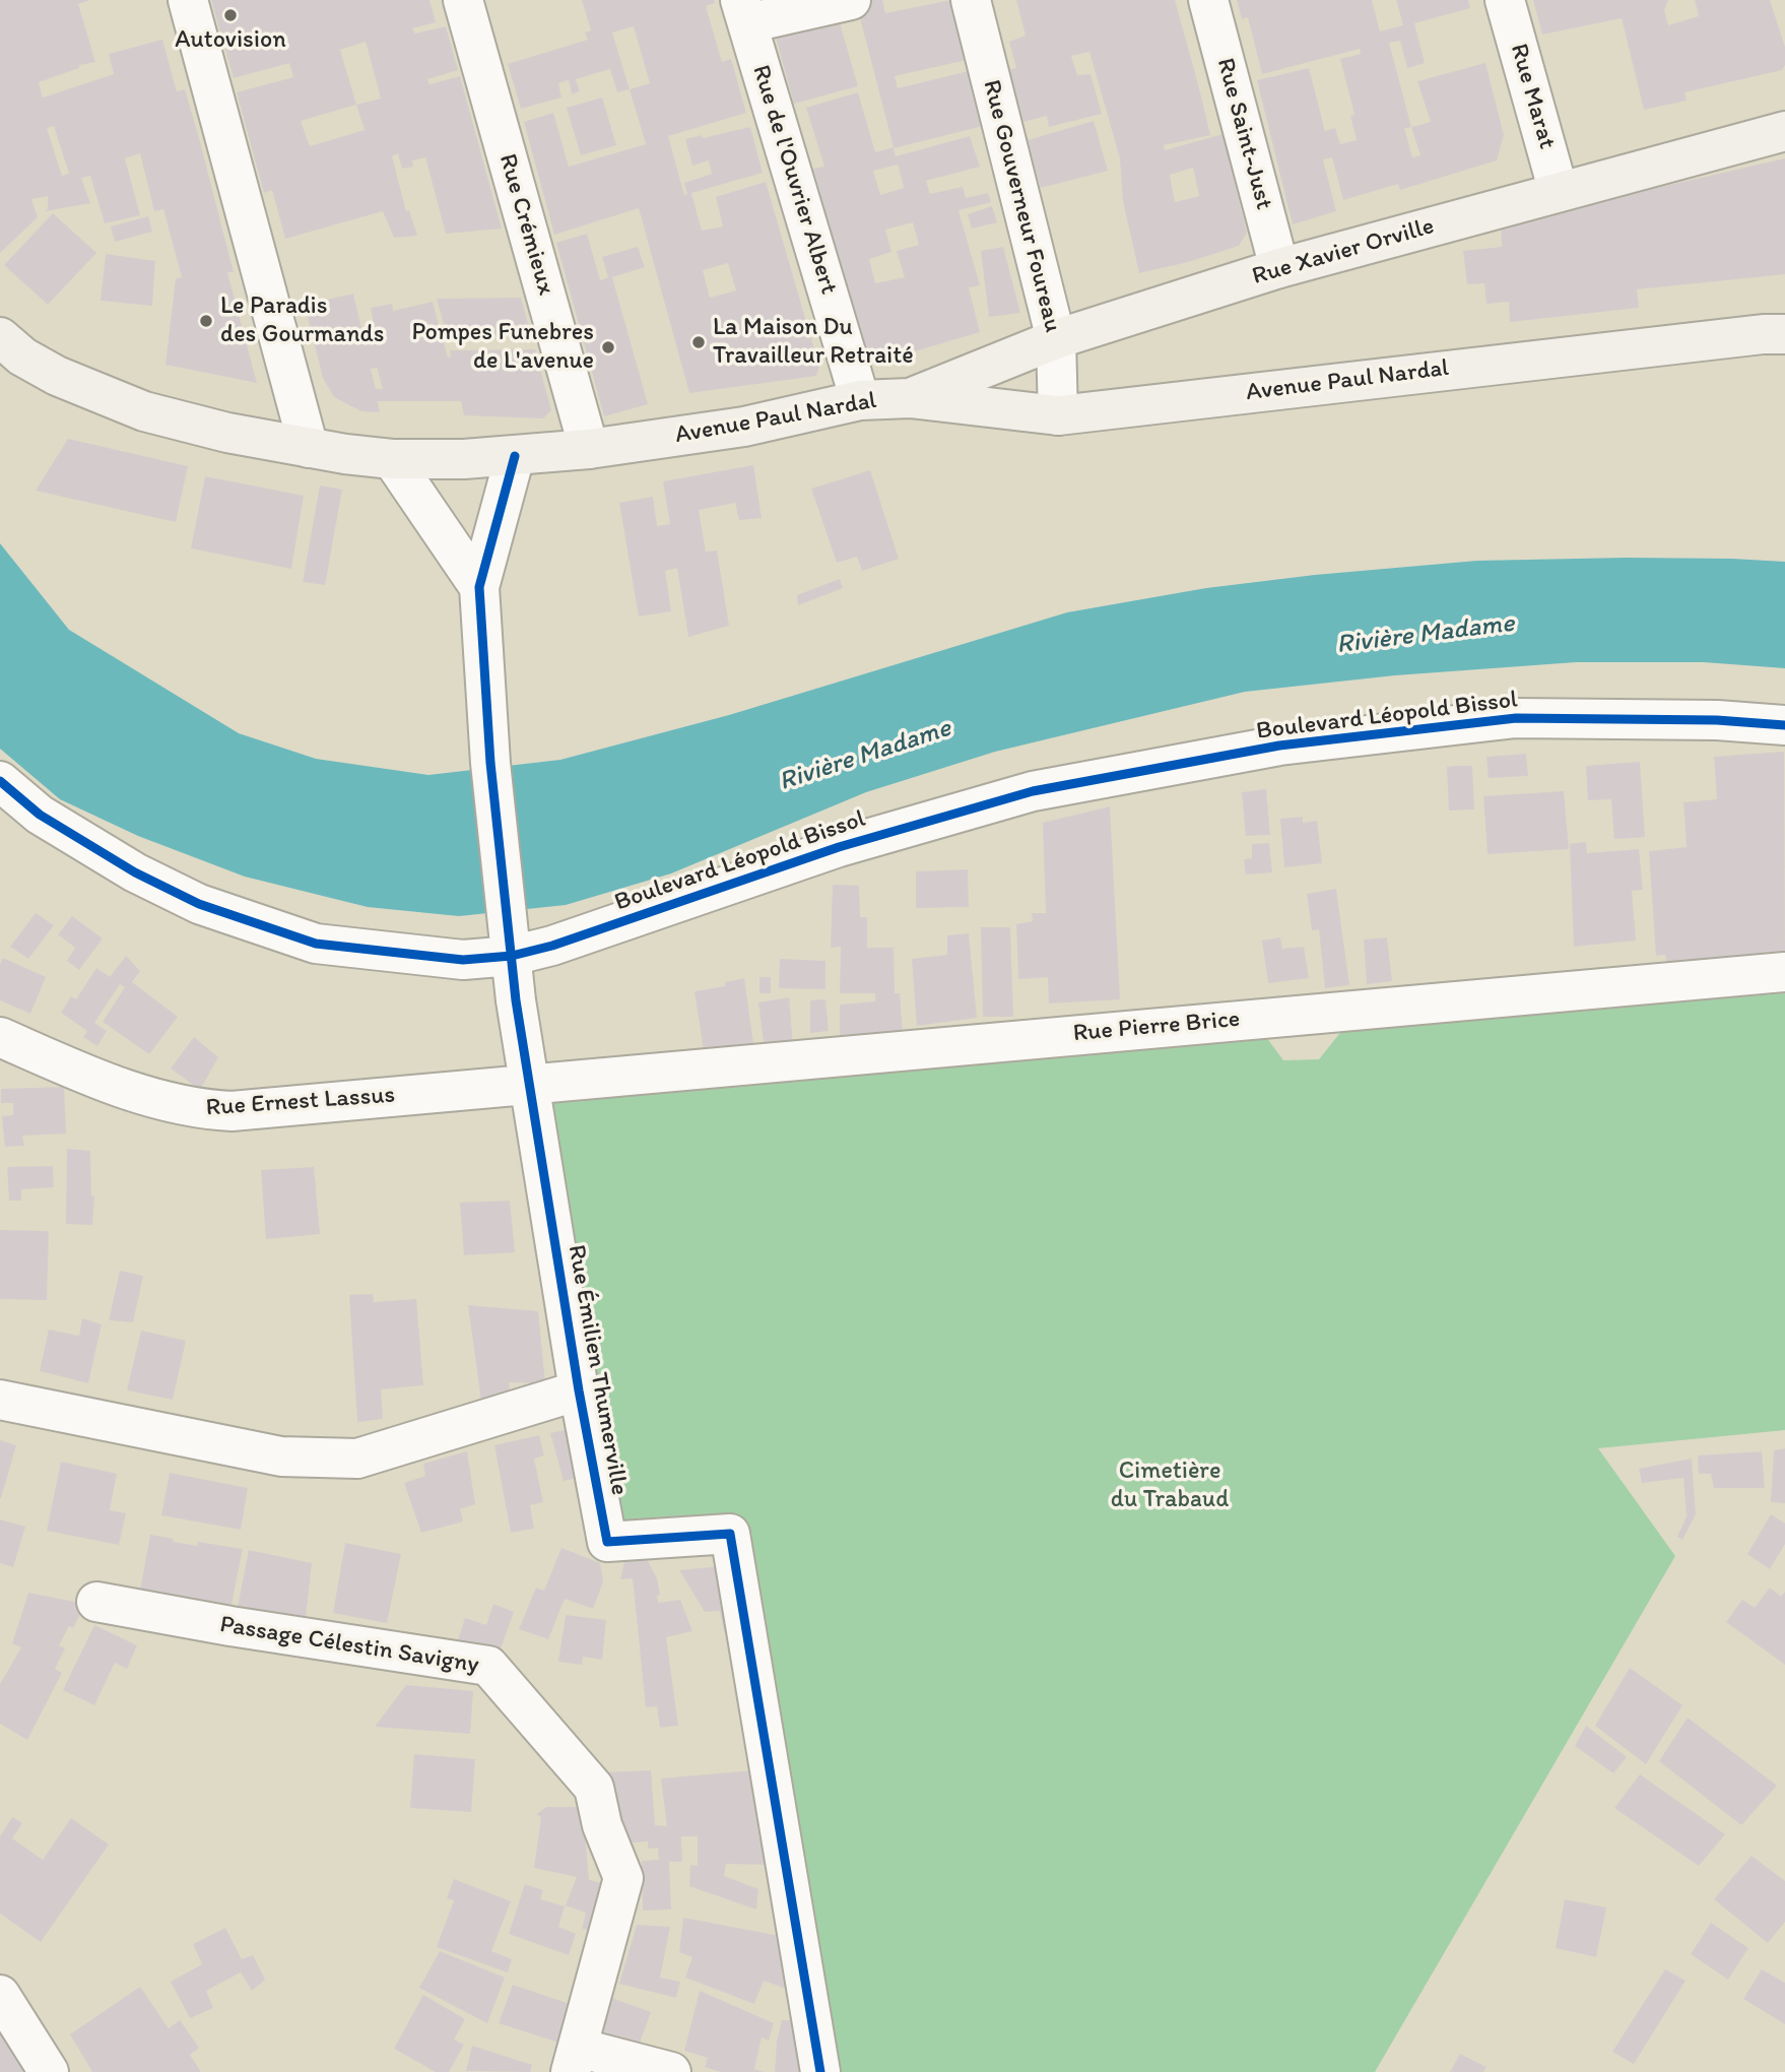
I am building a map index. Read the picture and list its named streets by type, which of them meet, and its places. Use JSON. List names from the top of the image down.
{
  "streets": {
    "main road": ["Rue Xavier Orville", "Avenue Paul Nardal"],
    "street": [
      "Rue Marat",
      "Rue Saint-Just",
      "Rue de l'Ouvrier Albert",
      "Rue Gouverneur Foureau",
      "Rue Crémieux",
      "Boulevard Léopold Bissol",
      "Rue Pierre Brice",
      "Rue Ernest Lassus",
      "Rue Émilien Thumerville",
      "Passage Célestin Savigny"
    ]
  },
  "crossings": [
    ["Rue Marat", "Rue Xavier Orville"],
    ["Rue Saint-Just", "Rue Xavier Orville"],
    ["Rue de l'Ouvrier Albert", "Avenue Paul Nardal"],
    ["Rue Gouverneur Foureau", "Rue Xavier Orville"],
    ["Rue Gouverneur Foureau", "Avenue Paul Nardal"],
    ["Rue Crémieux", "Avenue Paul Nardal"],
    ["Rue Xavier Orville", "Avenue Paul Nardal"],
    ["Boulevard Léopold Bissol", "Rue Émilien Thumerville"],
    ["Rue Pierre Brice", "Rue Ernest Lassus"],
    ["Rue Pierre Brice", "Rue Émilien Thumerville"],
    ["Rue Ernest Lassus", "Rue Émilien Thumerville"]
  ],
  "water": ["Rivière Madame"],
  "parks": ["Cimetière du Trabaud"],
  "places": [
    "Autovision",
    "Le Paradis des Gourmands",
    "La Maison Du Travailleur Retraité",
    "Pompes Funebres de L'avenue"
  ]
}
